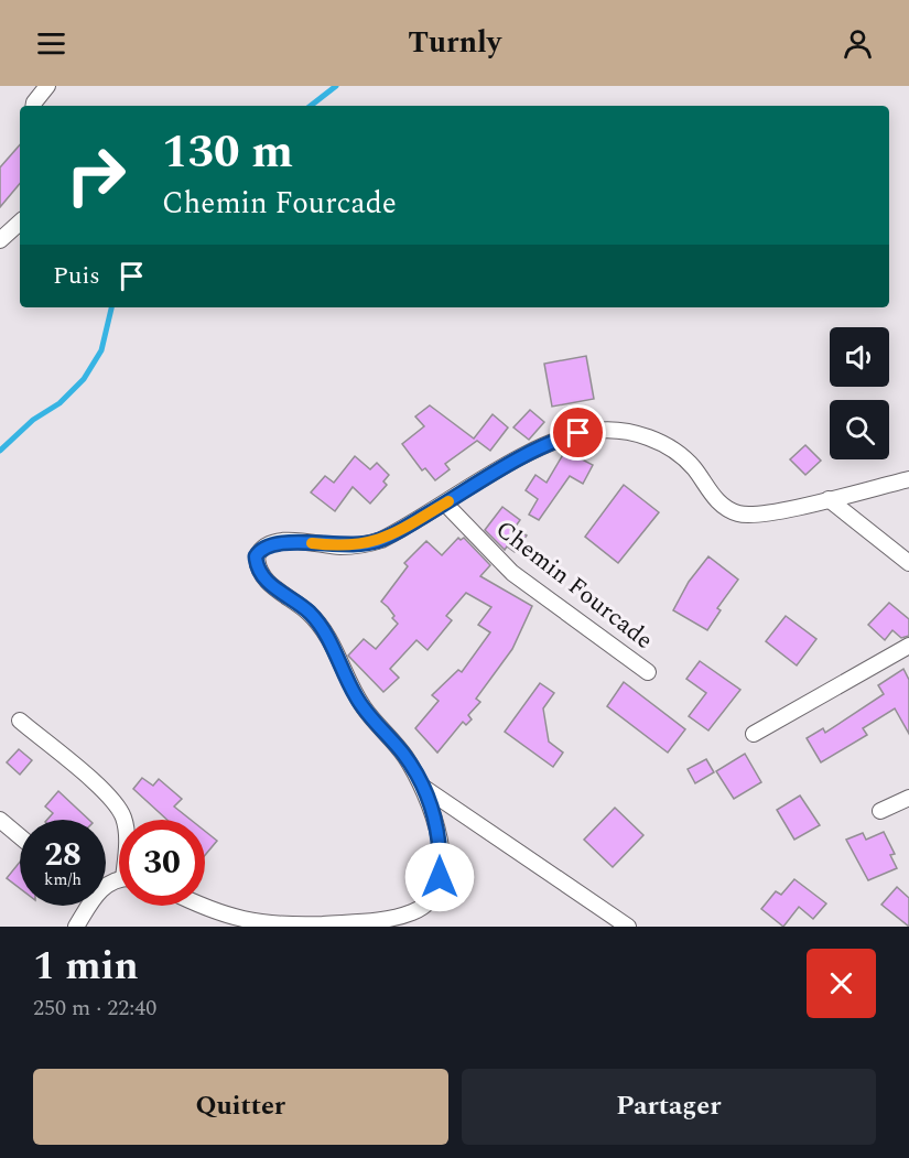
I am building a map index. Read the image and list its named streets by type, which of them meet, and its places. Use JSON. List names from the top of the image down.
{
  "streets": {
    "street": ["Chemin Fourcade"]
  },
  "page": {
    "header": "Turnly",
    "turn": ["130 m", "Chemin Fourcade"],
    "then": "Puis",
    "speed": "28 km/h",
    "limit": "30",
    "heading": ["1 min", "250 m · 22:40"],
    "buttons": ["Quitter", "Partager"]
  }
}
